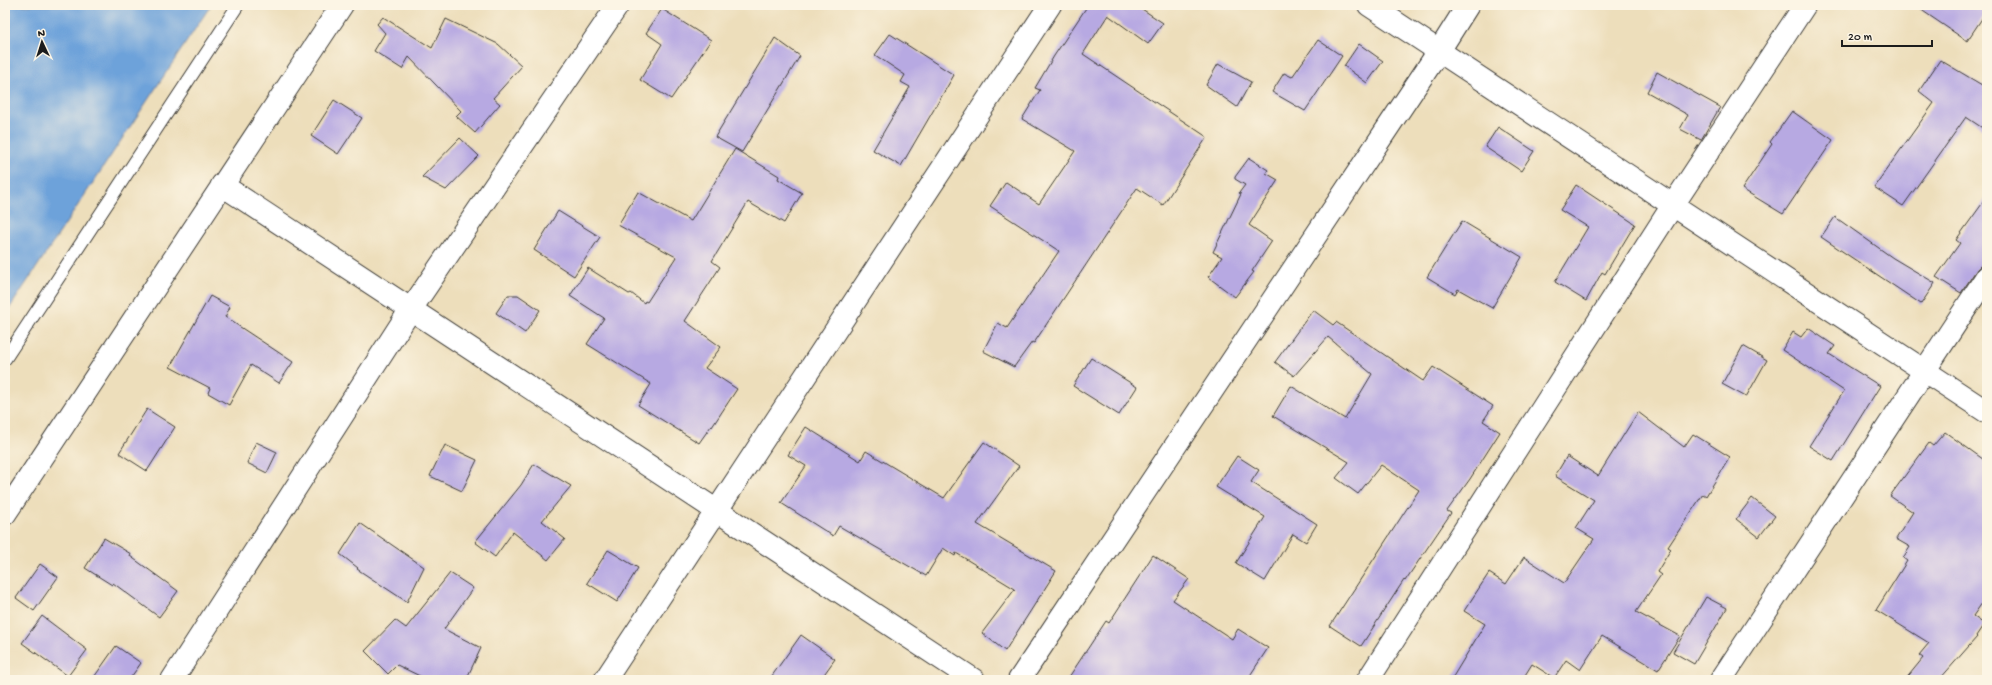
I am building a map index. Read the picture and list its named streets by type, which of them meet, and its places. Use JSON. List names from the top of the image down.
{
  "scale_bar": "20 m",
  "north": "top"
}
